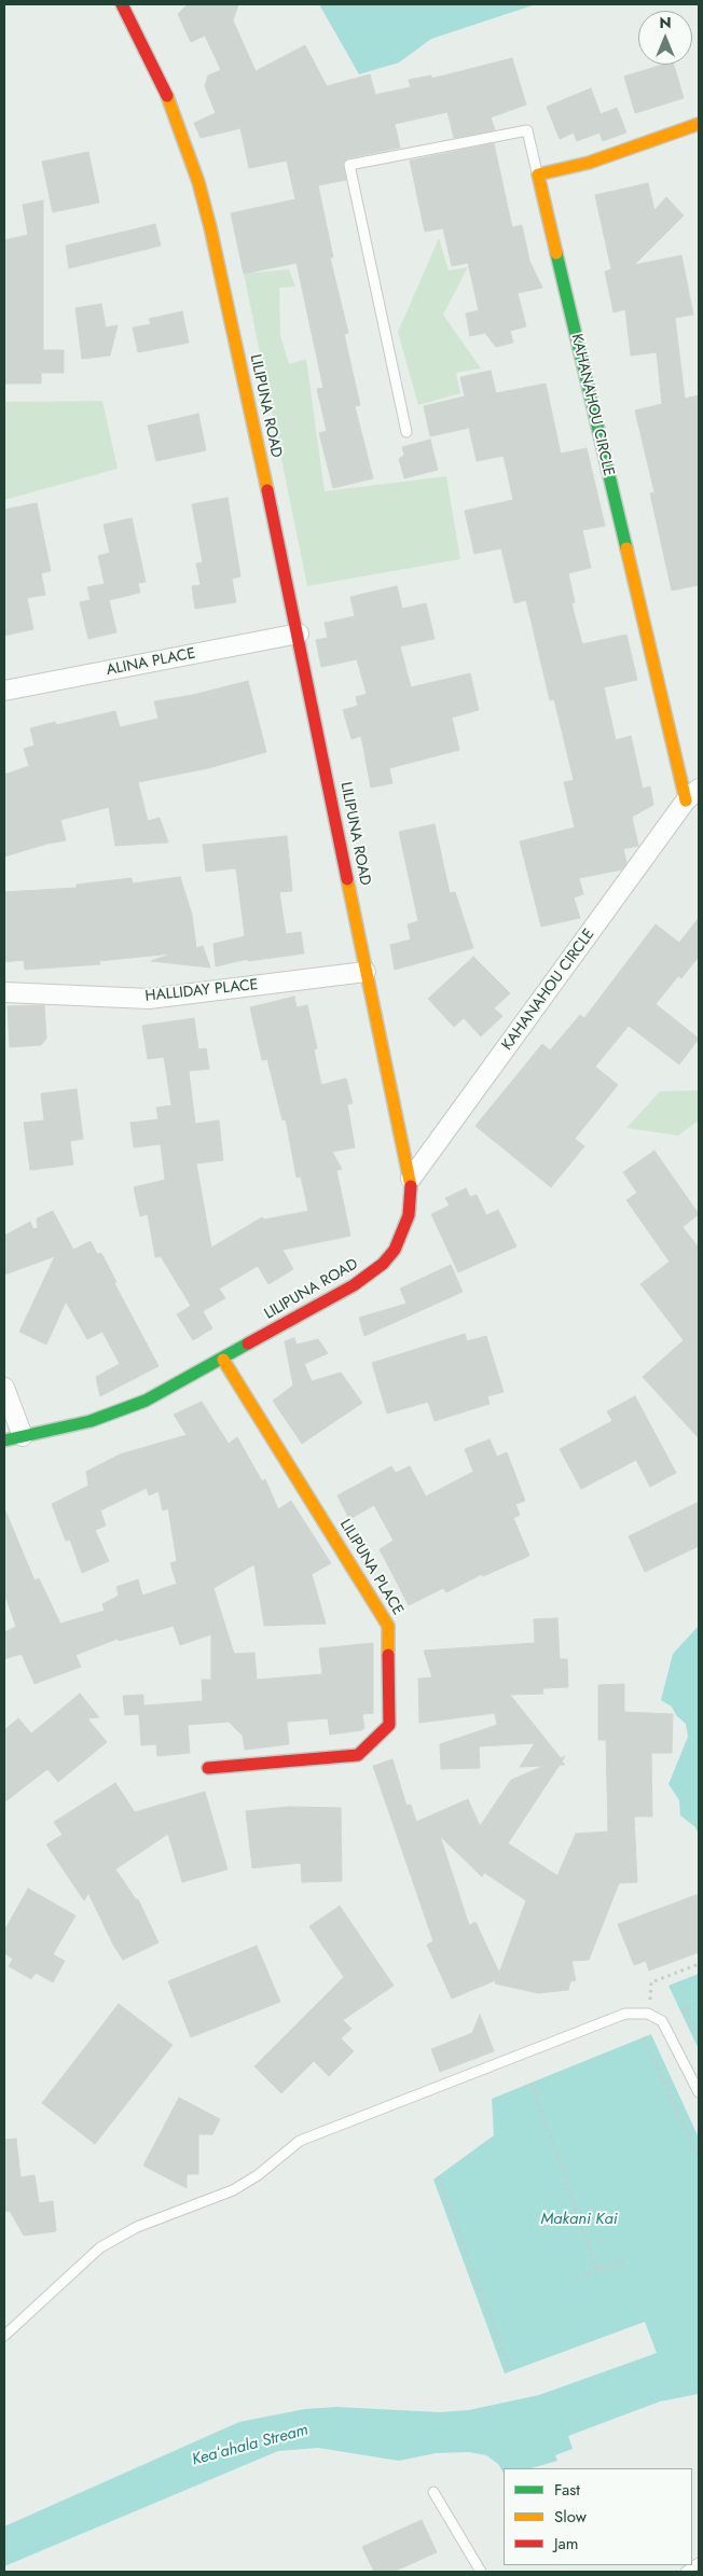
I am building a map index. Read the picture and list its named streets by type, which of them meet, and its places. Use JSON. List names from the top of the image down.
{
  "streets": {
    "street": [
      "KAHANAHOU CIRCLE",
      "LILIPUNA ROAD",
      "ALINA PLACE",
      "HALLIDAY PLACE",
      "LILIPUNA PLACE"
    ]
  },
  "crossings": [
    ["KAHANAHOU CIRCLE", "LILIPUNA ROAD"],
    ["LILIPUNA ROAD", "ALINA PLACE"],
    ["LILIPUNA ROAD", "HALLIDAY PLACE"],
    ["LILIPUNA ROAD", "LILIPUNA PLACE"]
  ],
  "water": ["Makani Kai", "Keaʻahala Stream"],
  "legend": ["Fast", "Slow", "Jam"],
  "north": "top"
}
